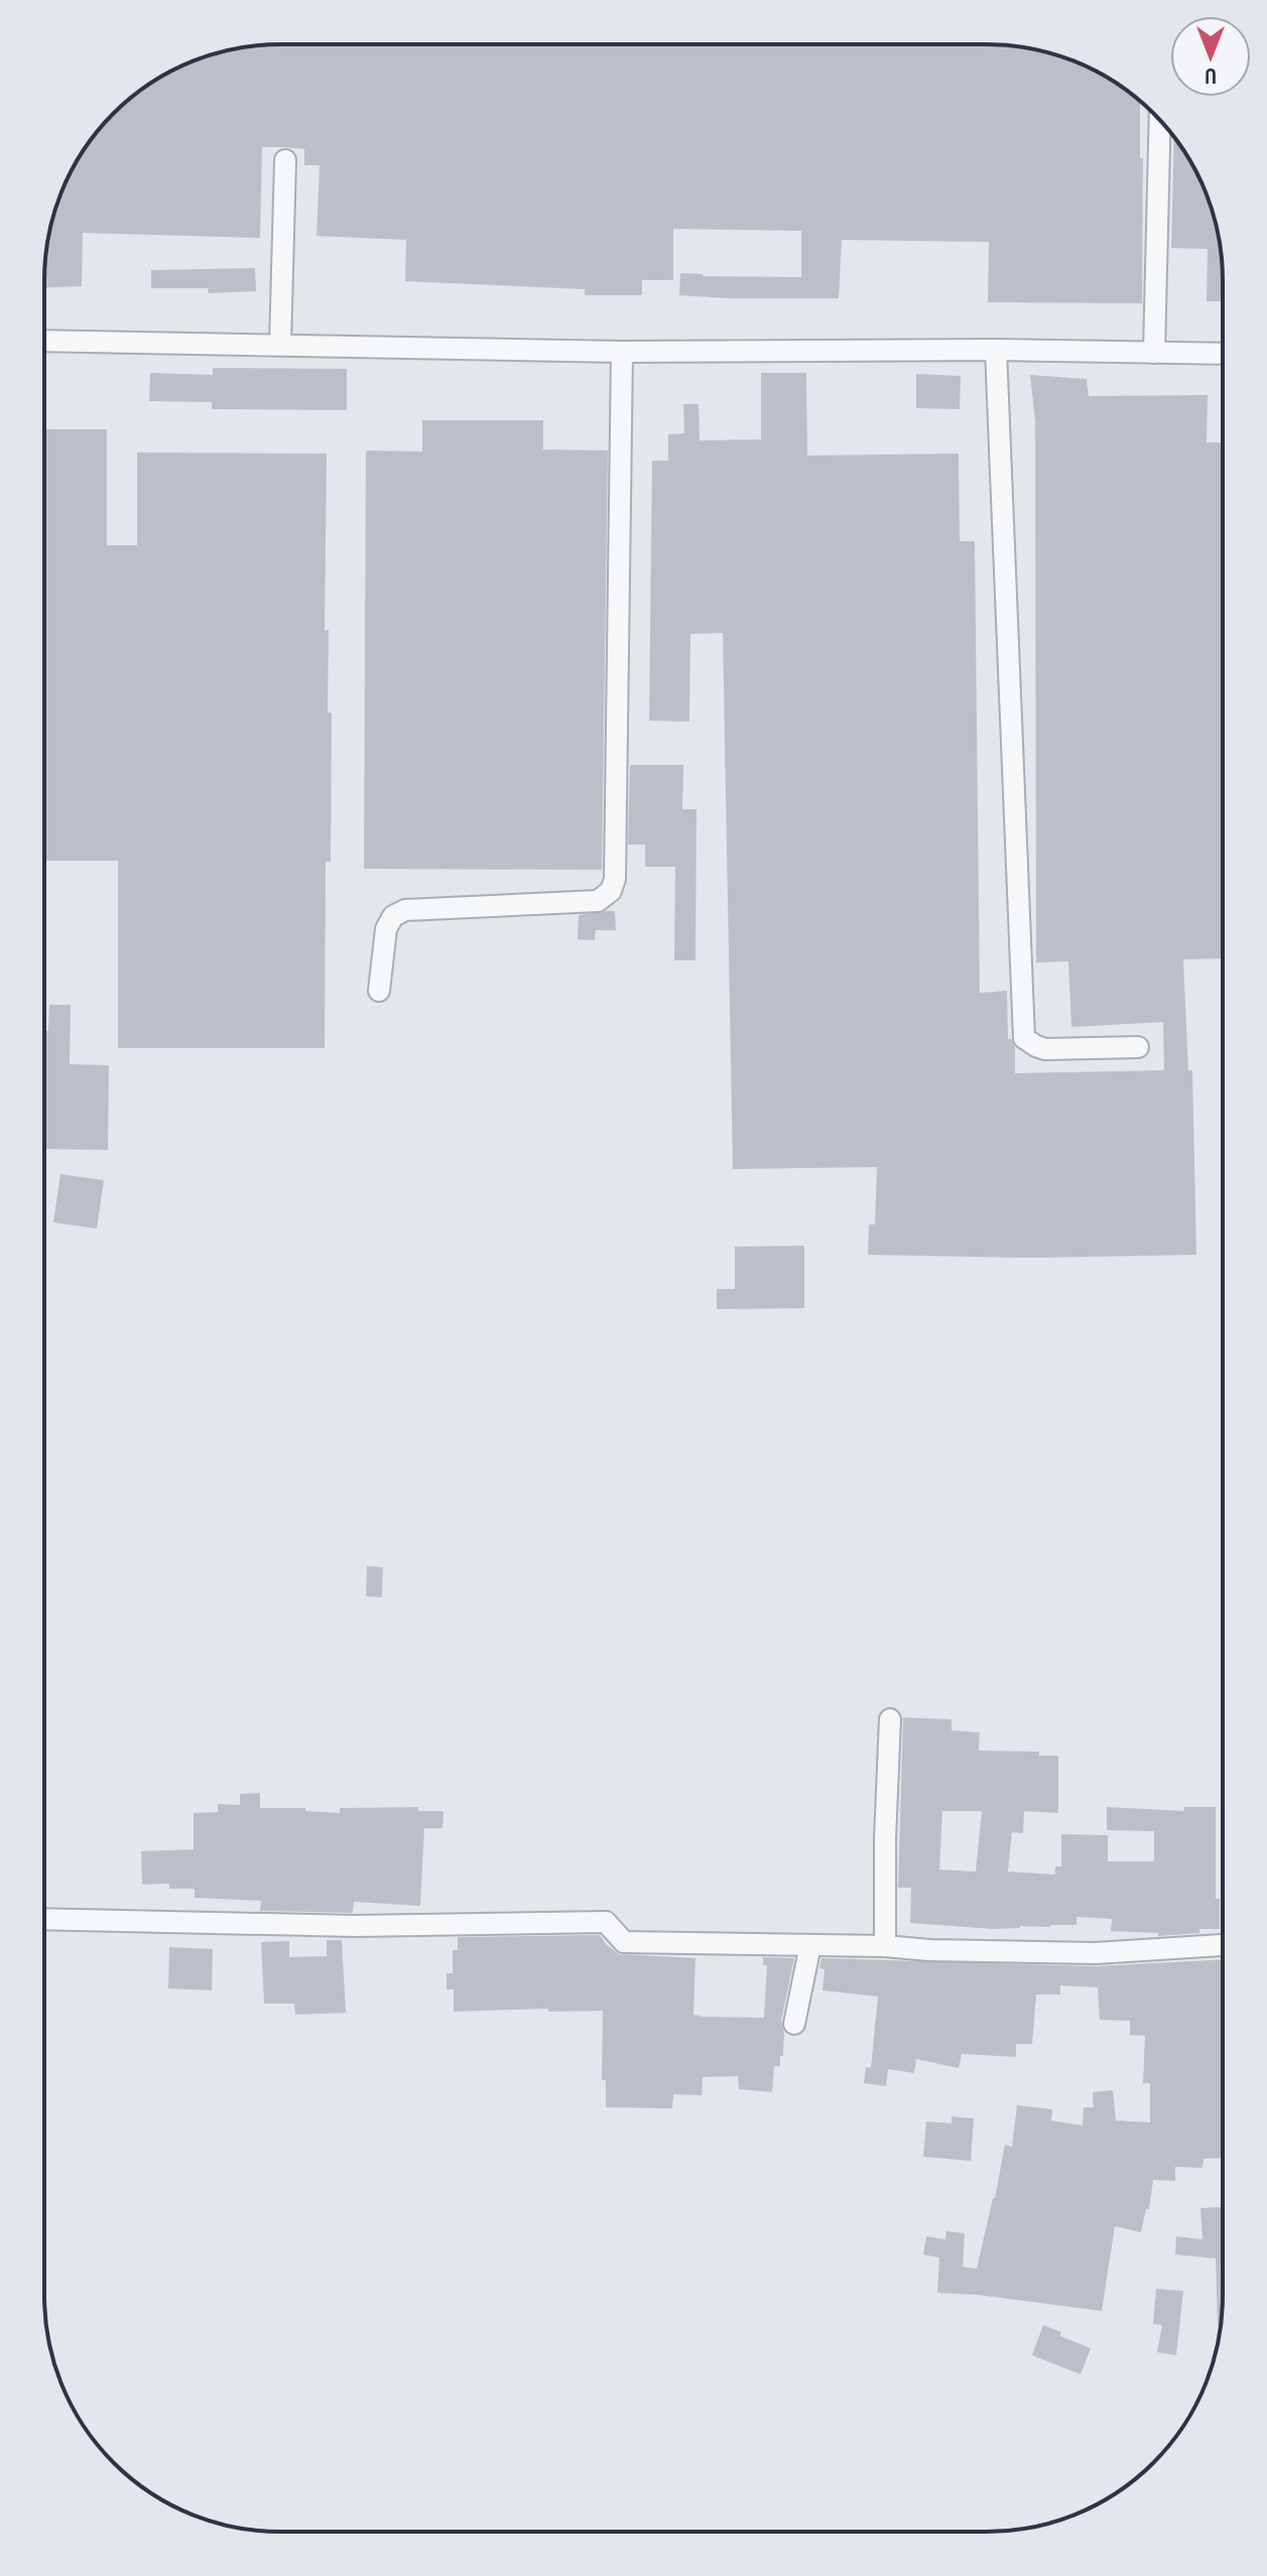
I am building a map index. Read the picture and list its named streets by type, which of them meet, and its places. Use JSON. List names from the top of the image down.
{
  "north": "bottom"
}
